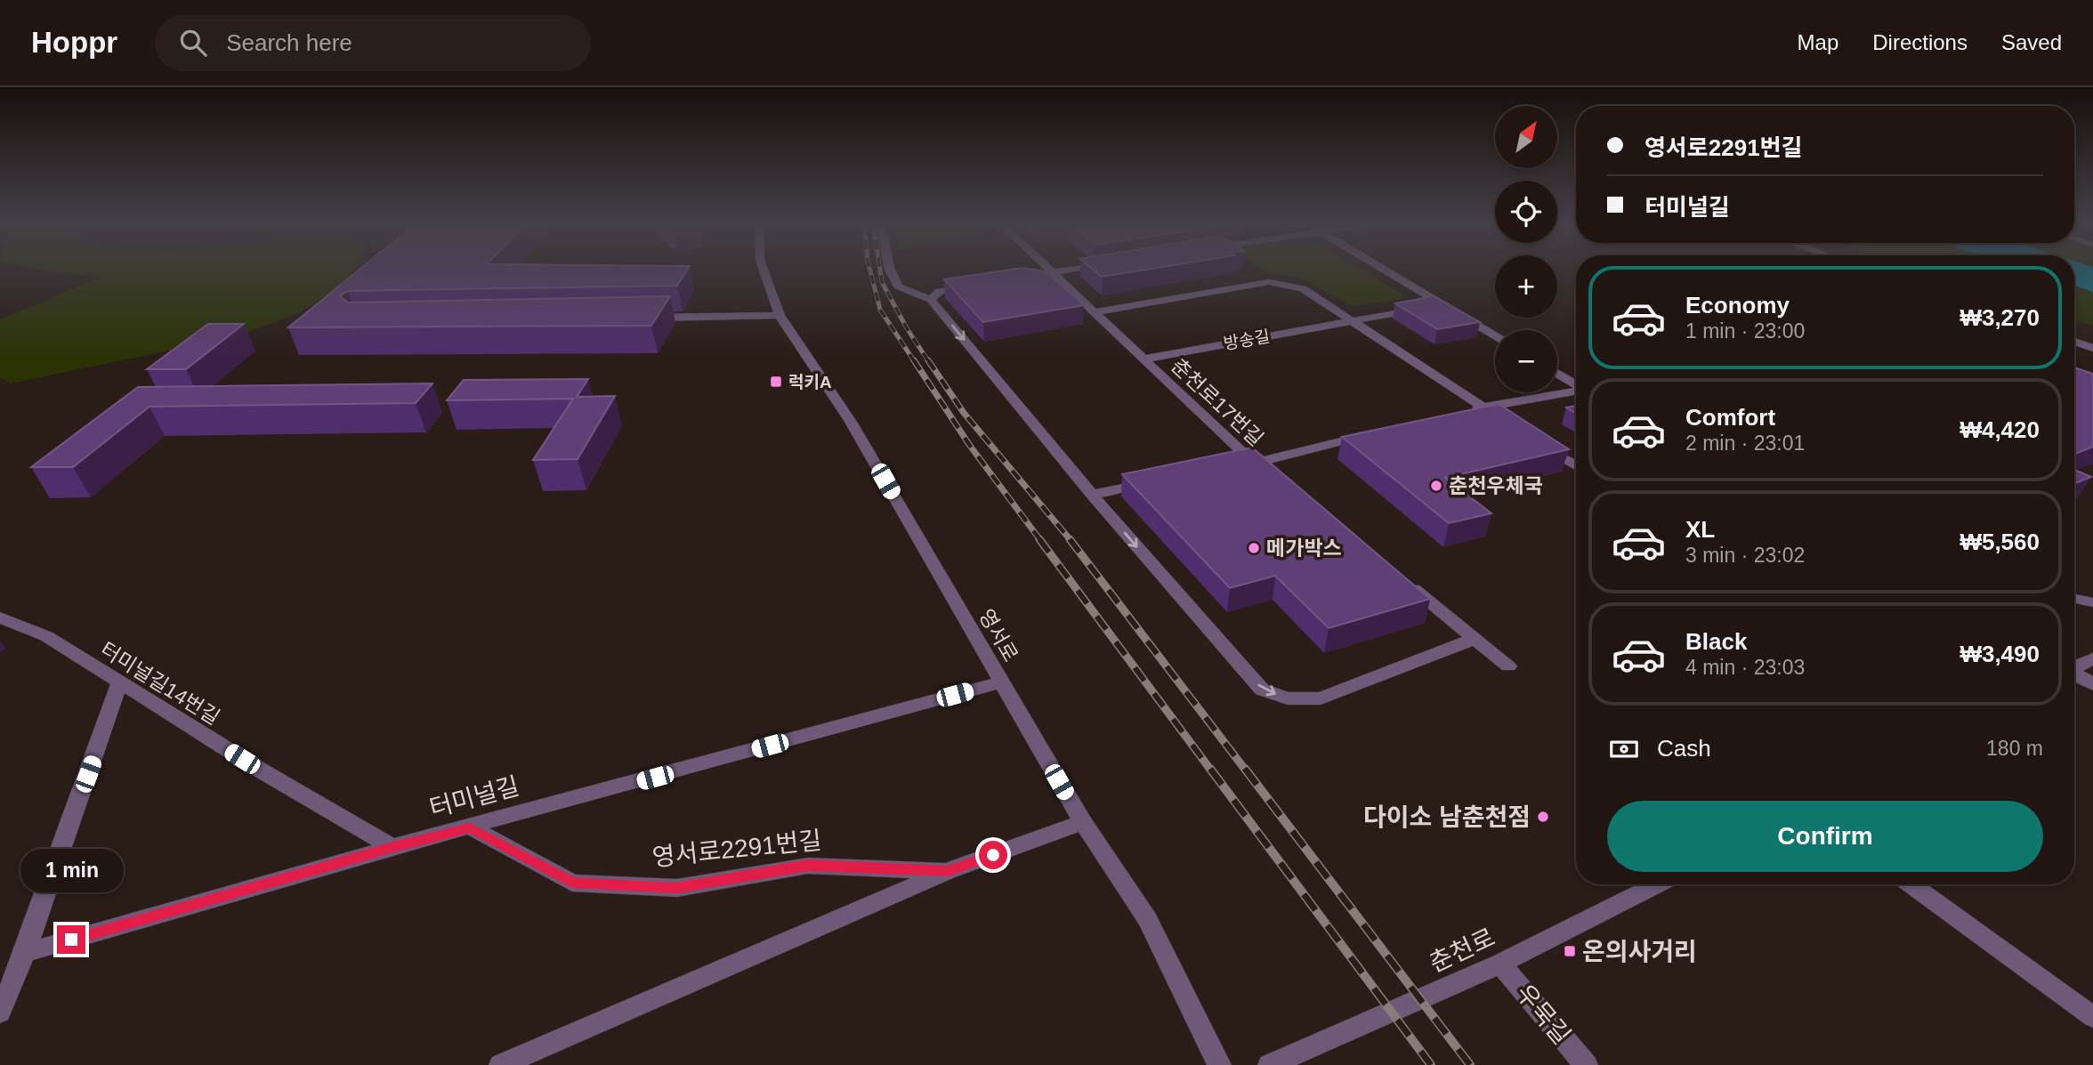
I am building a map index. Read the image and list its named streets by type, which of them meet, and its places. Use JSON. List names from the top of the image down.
{
  "streets": {
    "street": [
      "방송길",
      "춘천로17번길",
      "영서로",
      "터미널길14번길",
      "터미널길",
      "영서로2291번길",
      "춘천로",
      "우묵길"
    ]
  },
  "crossings": [
    ["방송길", "춘천로17번길"],
    ["영서로", "터미널길"],
    ["영서로", "영서로2291번길"],
    ["터미널길14번길", "터미널길"],
    ["터미널길", "영서로2291번길"],
    ["춘천로", "우묵길"]
  ],
  "places": {
    "transit": ["럭키A", "온의사거리"],
    "other": ["춘천우체국", "메가박스", "다이소 남춘천점"]
  },
  "north": "top right",
  "page": {
    "header": "Hoppr",
    "search": "Search here",
    "nav": ["Map", "Directions", "Saved"],
    "map_buttons": ["+", "−"],
    "banner": ["영서로2291번길", "터미널길"],
    "list": [
      {
        "name": "Economy",
        "note": "1 min · 23:00",
        "value": "₩3,270"
      },
      {
        "name": "Comfort",
        "note": "2 min · 23:01",
        "value": "₩4,420"
      },
      {
        "name": "XL",
        "note": "3 min · 23:02",
        "value": "₩5,560"
      },
      {
        "name": "Black",
        "note": "4 min · 23:03",
        "value": "₩3,490"
      }
    ],
    "pay": ["Cash", "180 m"],
    "buttons": "Confirm",
    "bubble": "1 min"
  }
}
